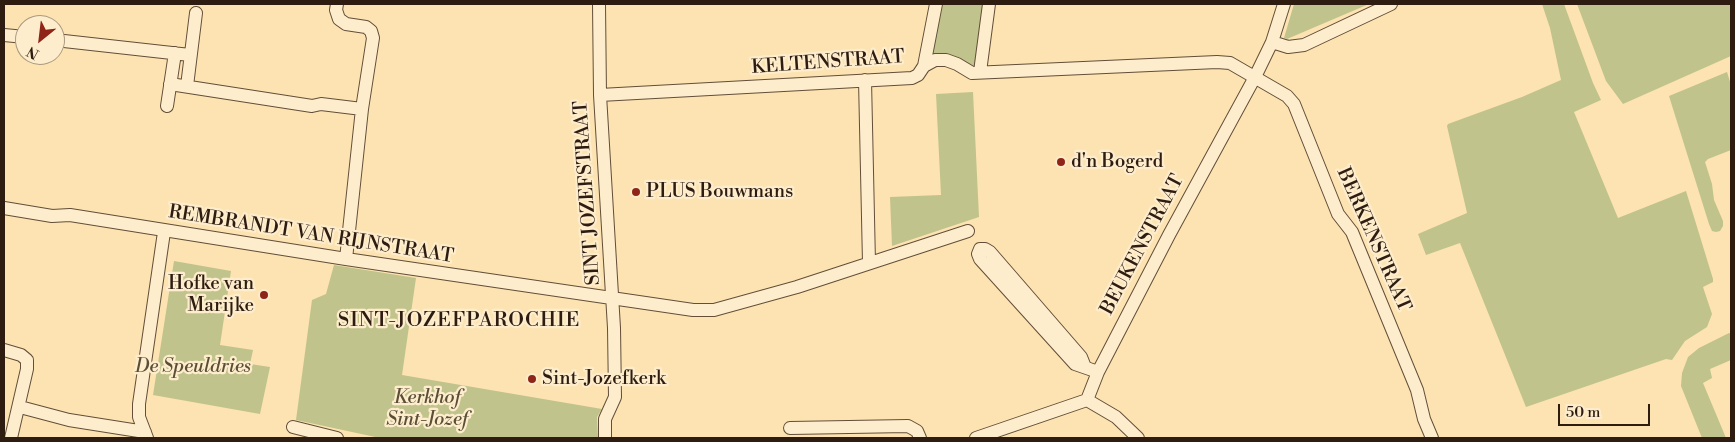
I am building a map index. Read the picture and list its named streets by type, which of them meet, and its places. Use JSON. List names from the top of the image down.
{
  "streets": {
    "street": [
      "KELTENSTRAAT",
      "SINT JOZEFSTRAAT",
      "REMBRANDT VAN RIJNSTRAAT",
      "BERKENSTRAAT",
      "BEUKENSTRAAT"
    ]
  },
  "crossings": [
    ["KELTENSTRAAT", "SINT JOZEFSTRAAT"],
    ["KELTENSTRAAT", "BERKENSTRAAT"],
    ["KELTENSTRAAT", "BEUKENSTRAAT"],
    ["SINT JOZEFSTRAAT", "REMBRANDT VAN RIJNSTRAAT"],
    ["BERKENSTRAAT", "BEUKENSTRAAT"]
  ],
  "districts": ["SINT-JOZEFPAROCHIE"],
  "parks": ["De Speuldries", "Kerkhof Sint-Jozef"],
  "places": [
    "d'n Bogerd",
    "PLUS Bouwmans",
    "Hofke van Marijke",
    "Sint-Jozefkerk"
  ],
  "scale_bar": "50 m",
  "north": "bottom left"
}
